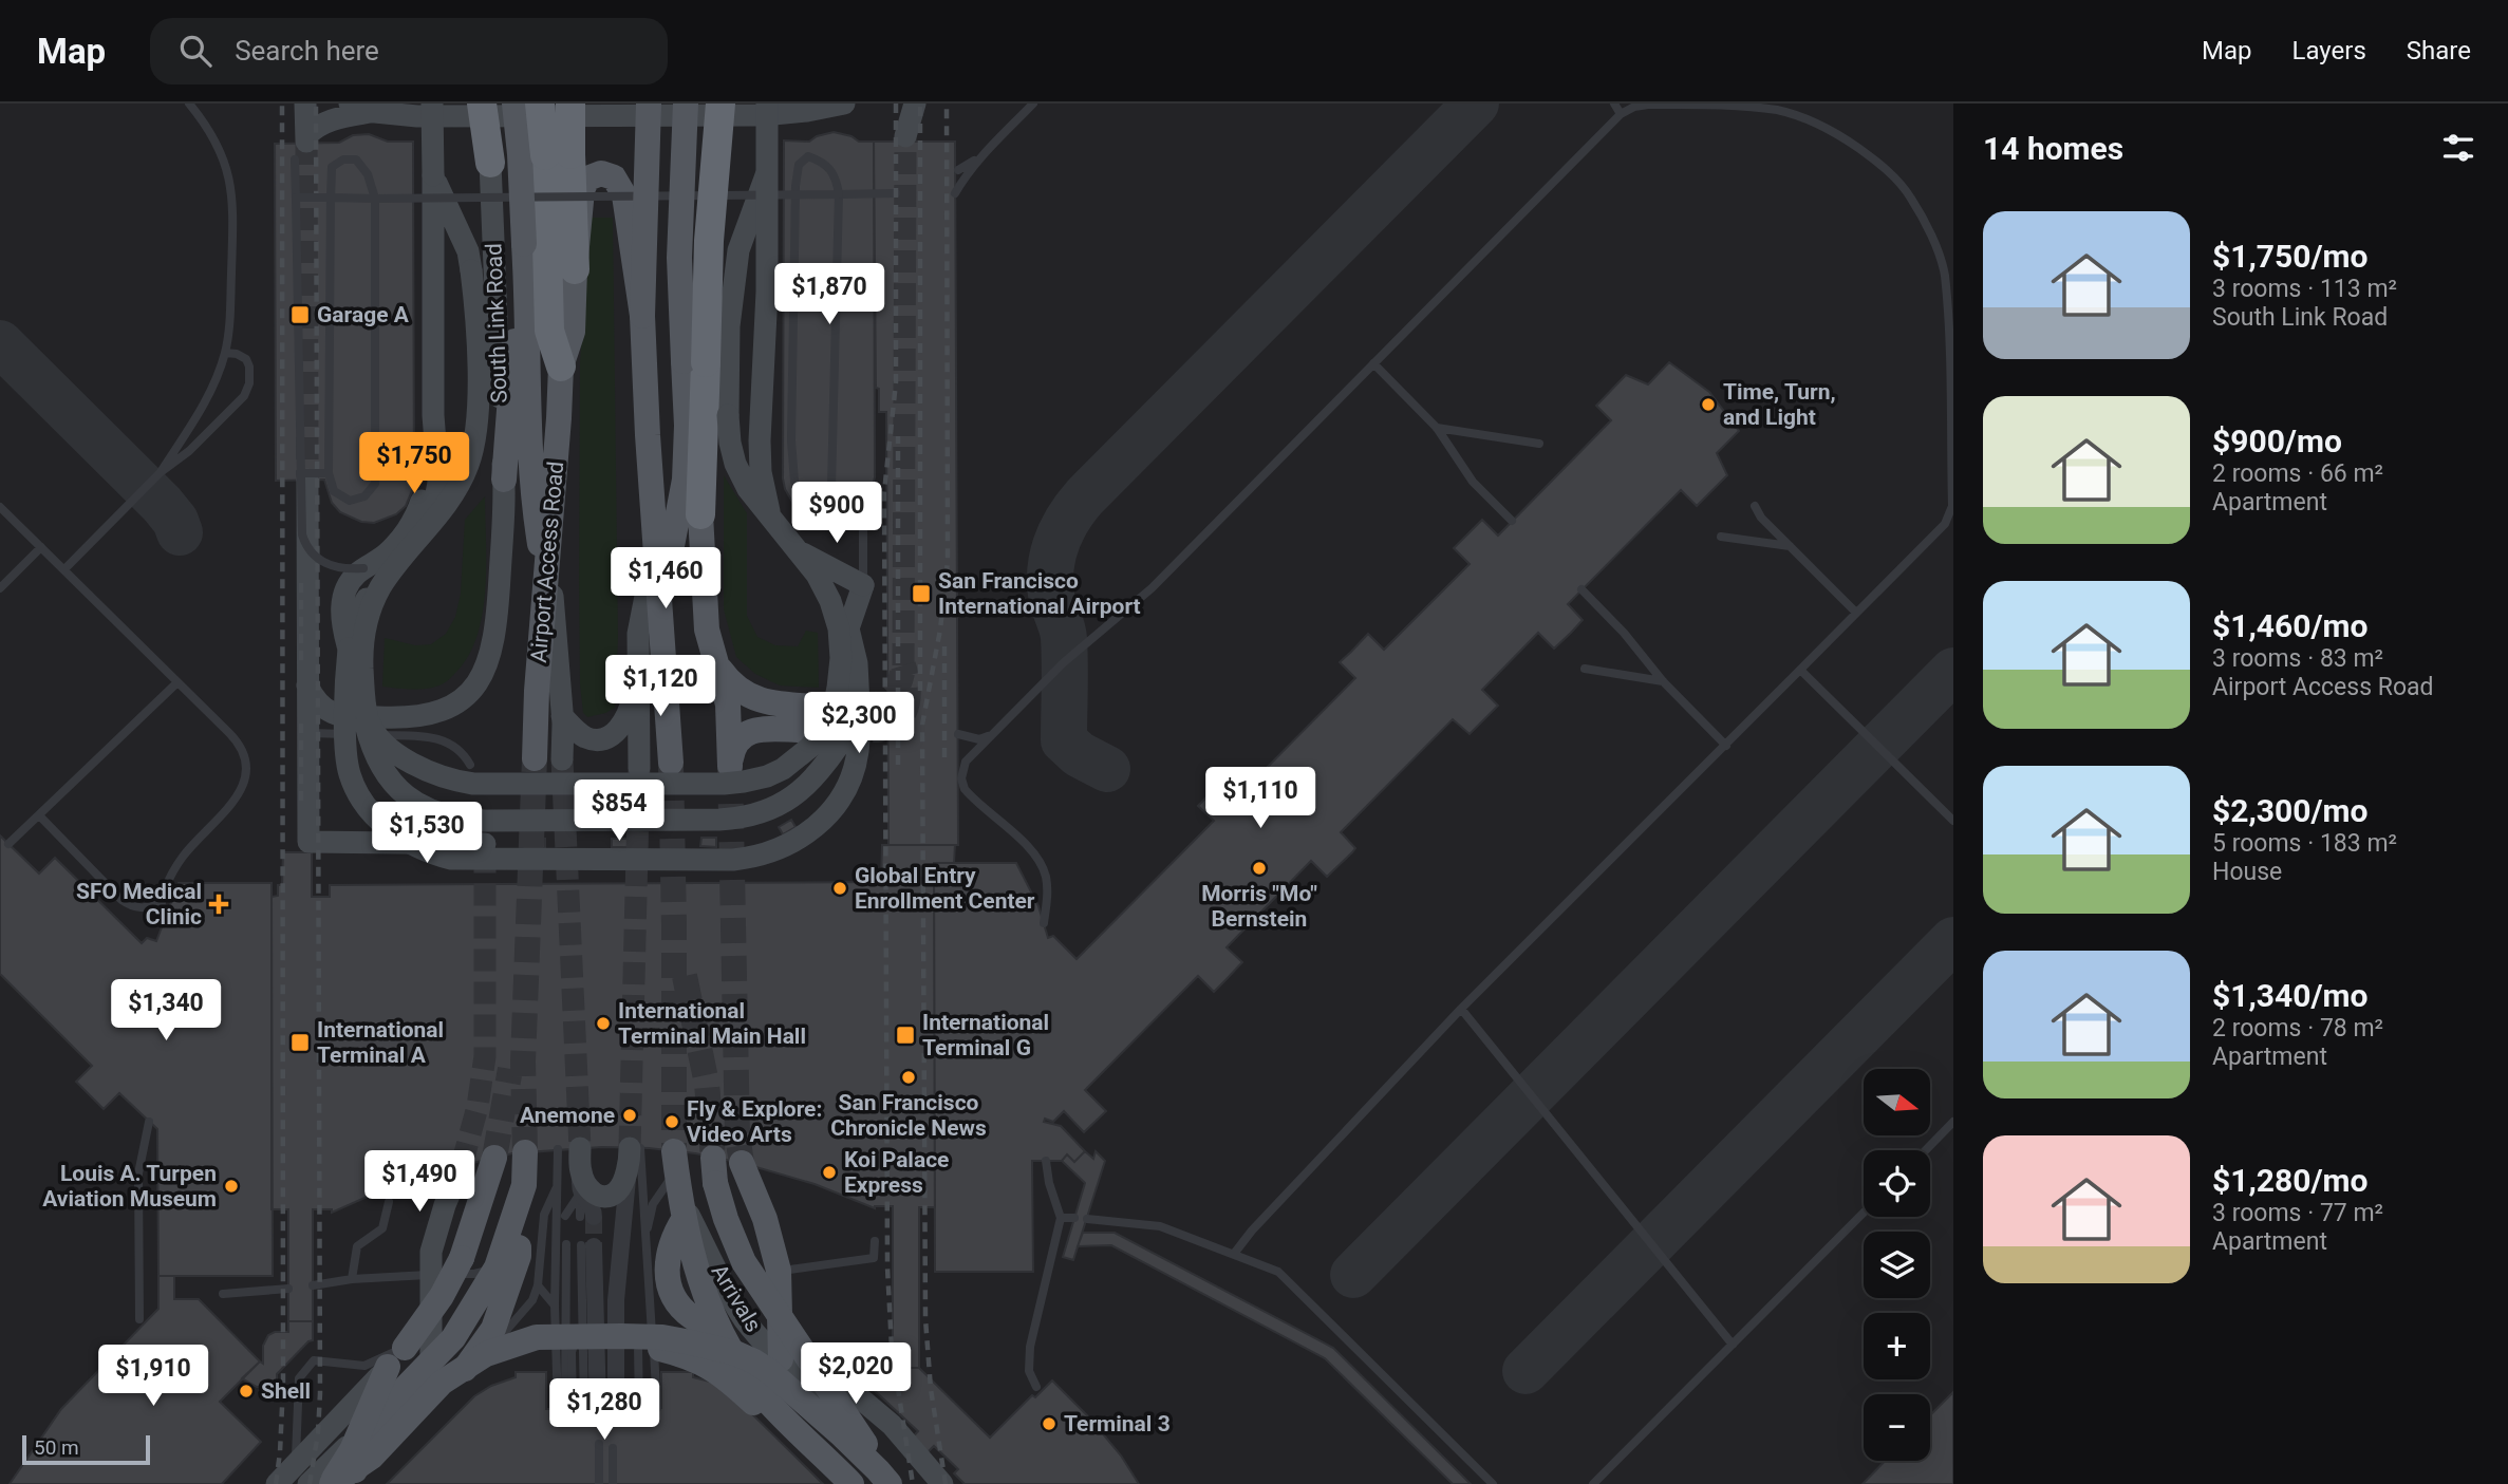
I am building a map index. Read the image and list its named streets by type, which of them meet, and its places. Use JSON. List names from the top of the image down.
{
  "streets": {
    "main road": ["Airport Access Road", "Arrivals"],
    "street": ["South Link Road"]
  },
  "places": {
    "transit": [
      "Garage A",
      "San Francisco International Airport",
      "International Terminal G",
      "International Terminal A"
    ],
    "other": [
      "Time, Turn, and Light",
      "Morris \"Mo\" Bernstein",
      "Global Entry Enrollment Center",
      "International Terminal Main Hall",
      "San Francisco Chronicle News",
      "Anemone",
      "Fly & Explore: Video Arts",
      "Koi Palace Express",
      "Louis A. Turpen Aviation Museum",
      "Shell",
      "Terminal 3"
    ],
    "health": ["SFO Medical Clinic"]
  },
  "scale_bar": "50 m",
  "north": "right",
  "page": {
    "header": "Map",
    "search": "Search here",
    "nav": ["Map", "Layers", "Share"],
    "heading": "14 homes",
    "list": [
      {
        "name": "$1,750/mo",
        "note": "3 rooms · 113 m² · South Link Road"
      },
      {
        "name": "$900/mo",
        "note": "2 rooms · 66 m² · Apartment"
      },
      {
        "name": "$1,460/mo",
        "note": "3 rooms · 83 m² · Airport Access Road"
      },
      {
        "name": "$2,300/mo",
        "note": "5 rooms · 183 m² · House"
      },
      {
        "name": "$1,340/mo",
        "note": "2 rooms · 78 m² · Apartment"
      },
      {
        "name": "$1,280/mo",
        "note": "3 rooms · 77 m² · Apartment"
      }
    ],
    "price": [
      "$1,870",
      "$1,750",
      "$900",
      "$1,460",
      "$1,120",
      "$2,300",
      "$1,110",
      "$854",
      "$1,530",
      "$1,340",
      "$1,490",
      "$2,020",
      "$1,910",
      "$1,280"
    ],
    "map_buttons": ["+", "−"],
    "scale": "50 m"
  }
}
